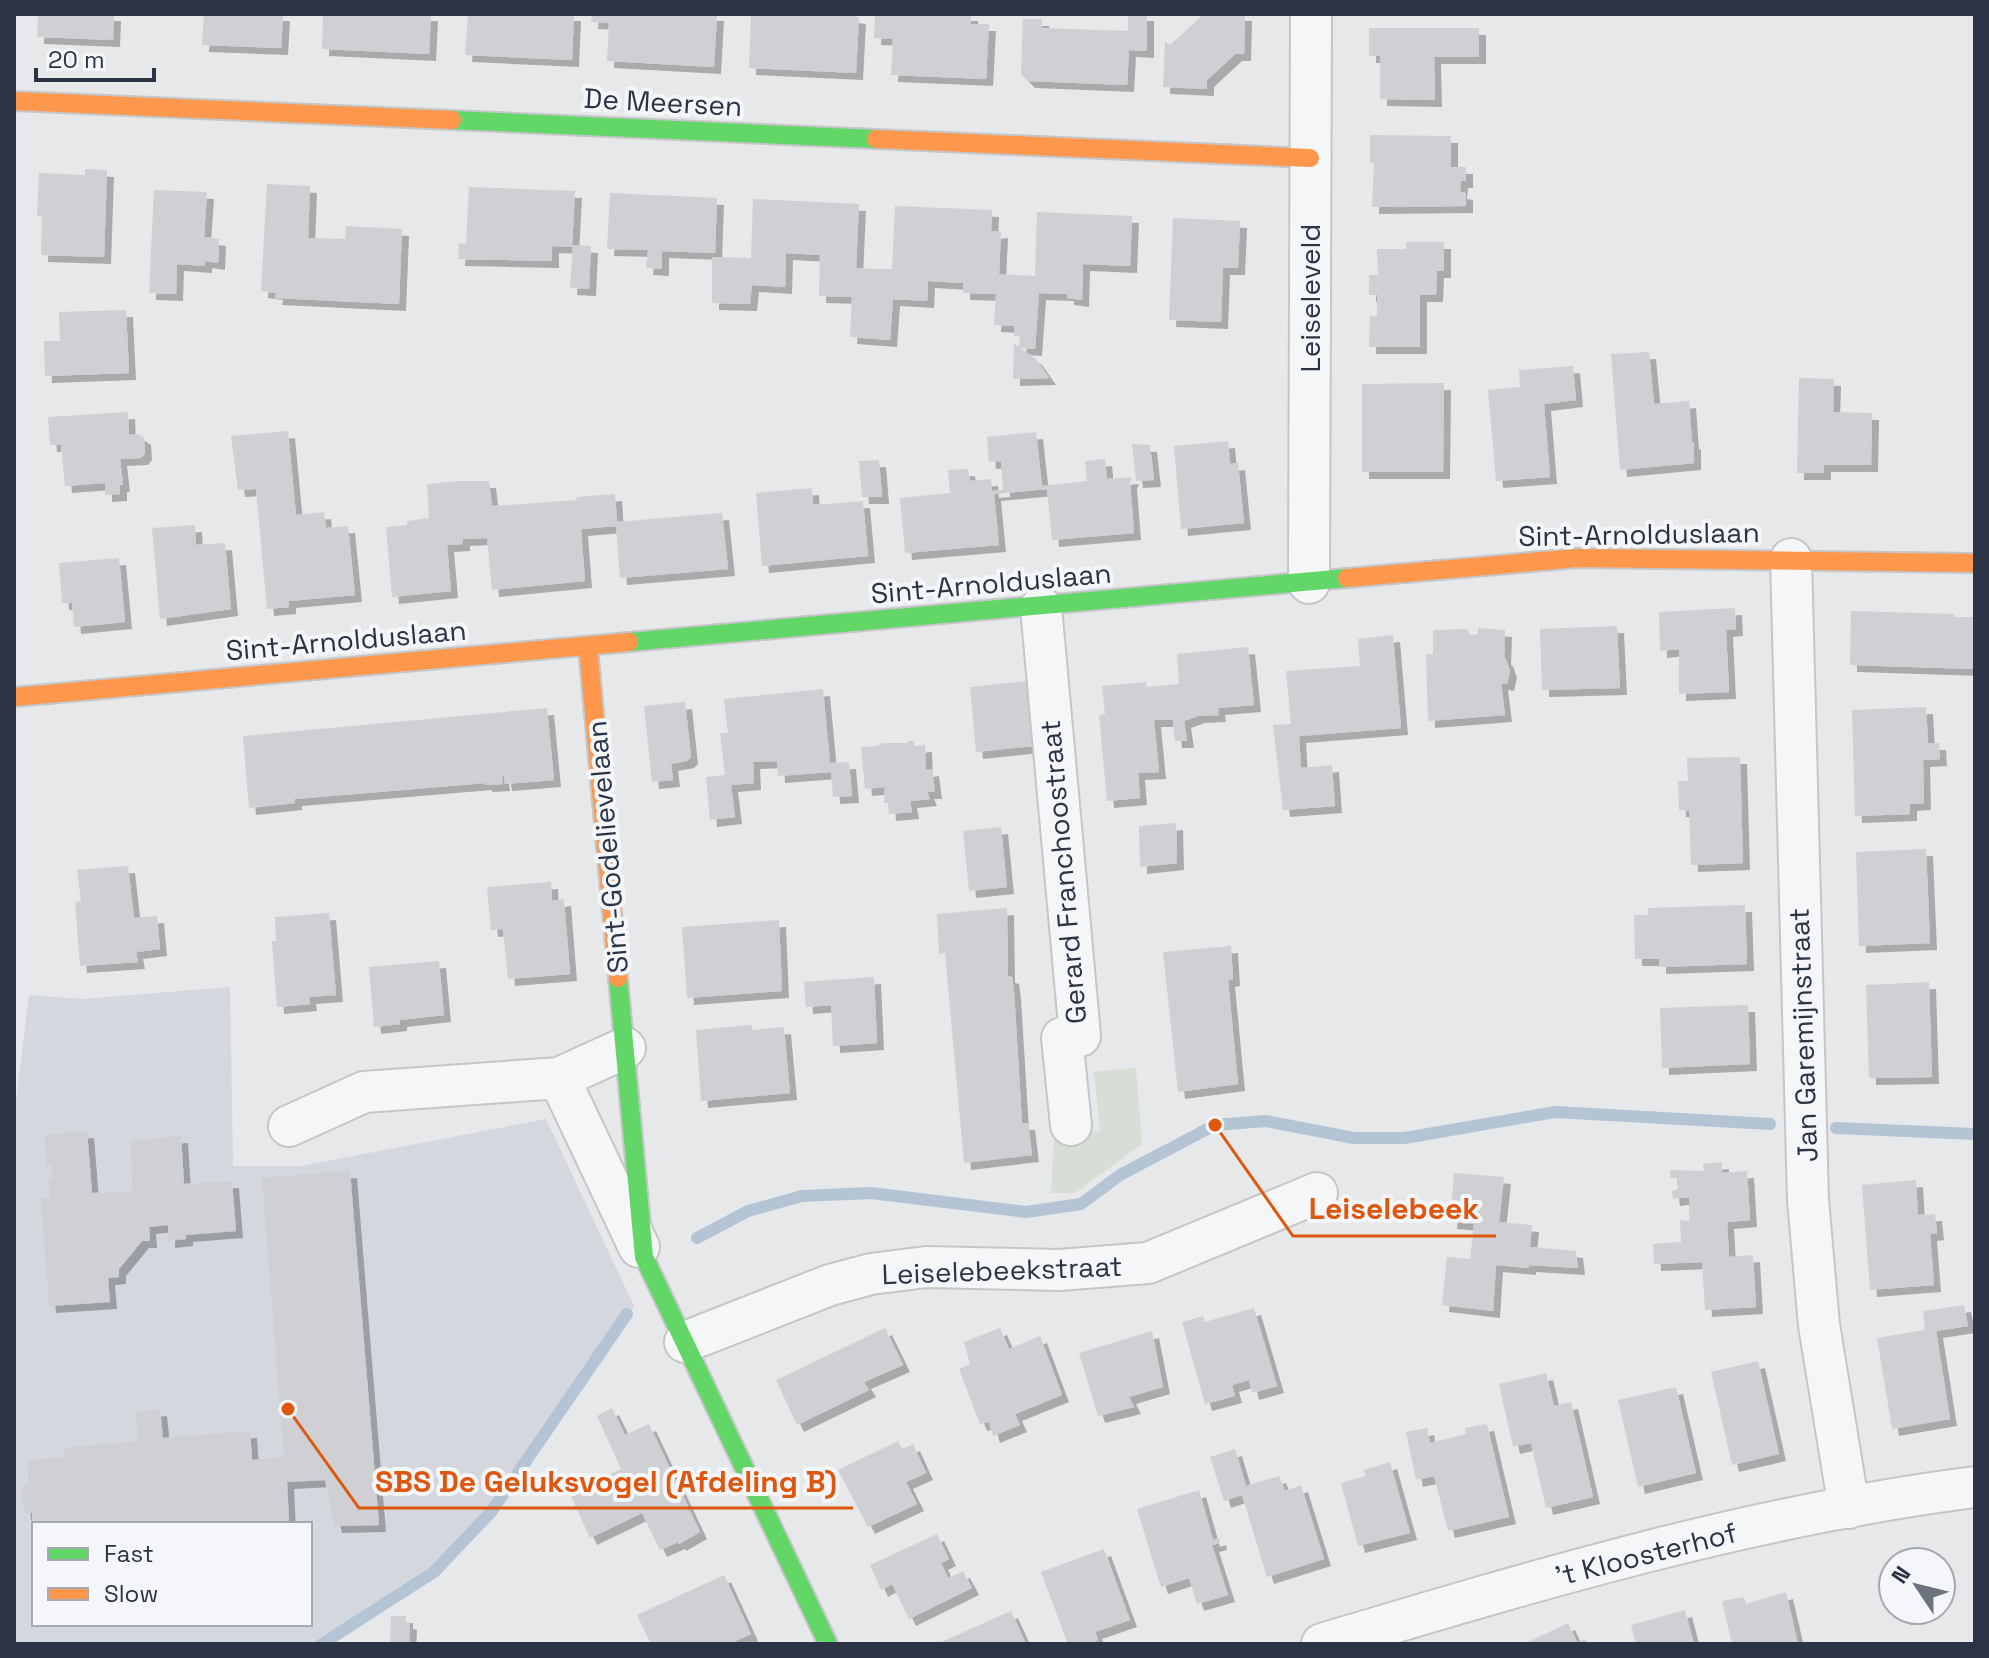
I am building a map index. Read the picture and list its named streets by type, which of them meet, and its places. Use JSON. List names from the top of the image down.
{
  "streets": {
    "street": [
      "De Meersen",
      "Leiseleveld",
      "Sint-Arnolduslaan",
      "Sint-Godelievelaan",
      "Gerard Franchoostraat",
      "Jan Garemijnstraat",
      "Leiselebeekstraat",
      "'t Kloosterhof"
    ]
  },
  "crossings": [
    ["De Meersen", "Leiseleveld"],
    ["Leiseleveld", "Sint-Arnolduslaan"],
    ["Sint-Arnolduslaan", "Sint-Godelievelaan"],
    ["Sint-Arnolduslaan", "Gerard Franchoostraat"],
    ["Sint-Arnolduslaan", "Jan Garemijnstraat"],
    ["Sint-Godelievelaan", "Leiselebeekstraat"],
    ["Jan Garemijnstraat", "'t Kloosterhof"]
  ],
  "places": ["Leiselebeek", "SBS De Geluksvogel (Afdeling B)"],
  "legend": ["Fast", "Slow"],
  "scale_bar": "20 m",
  "north": "top left"
}
